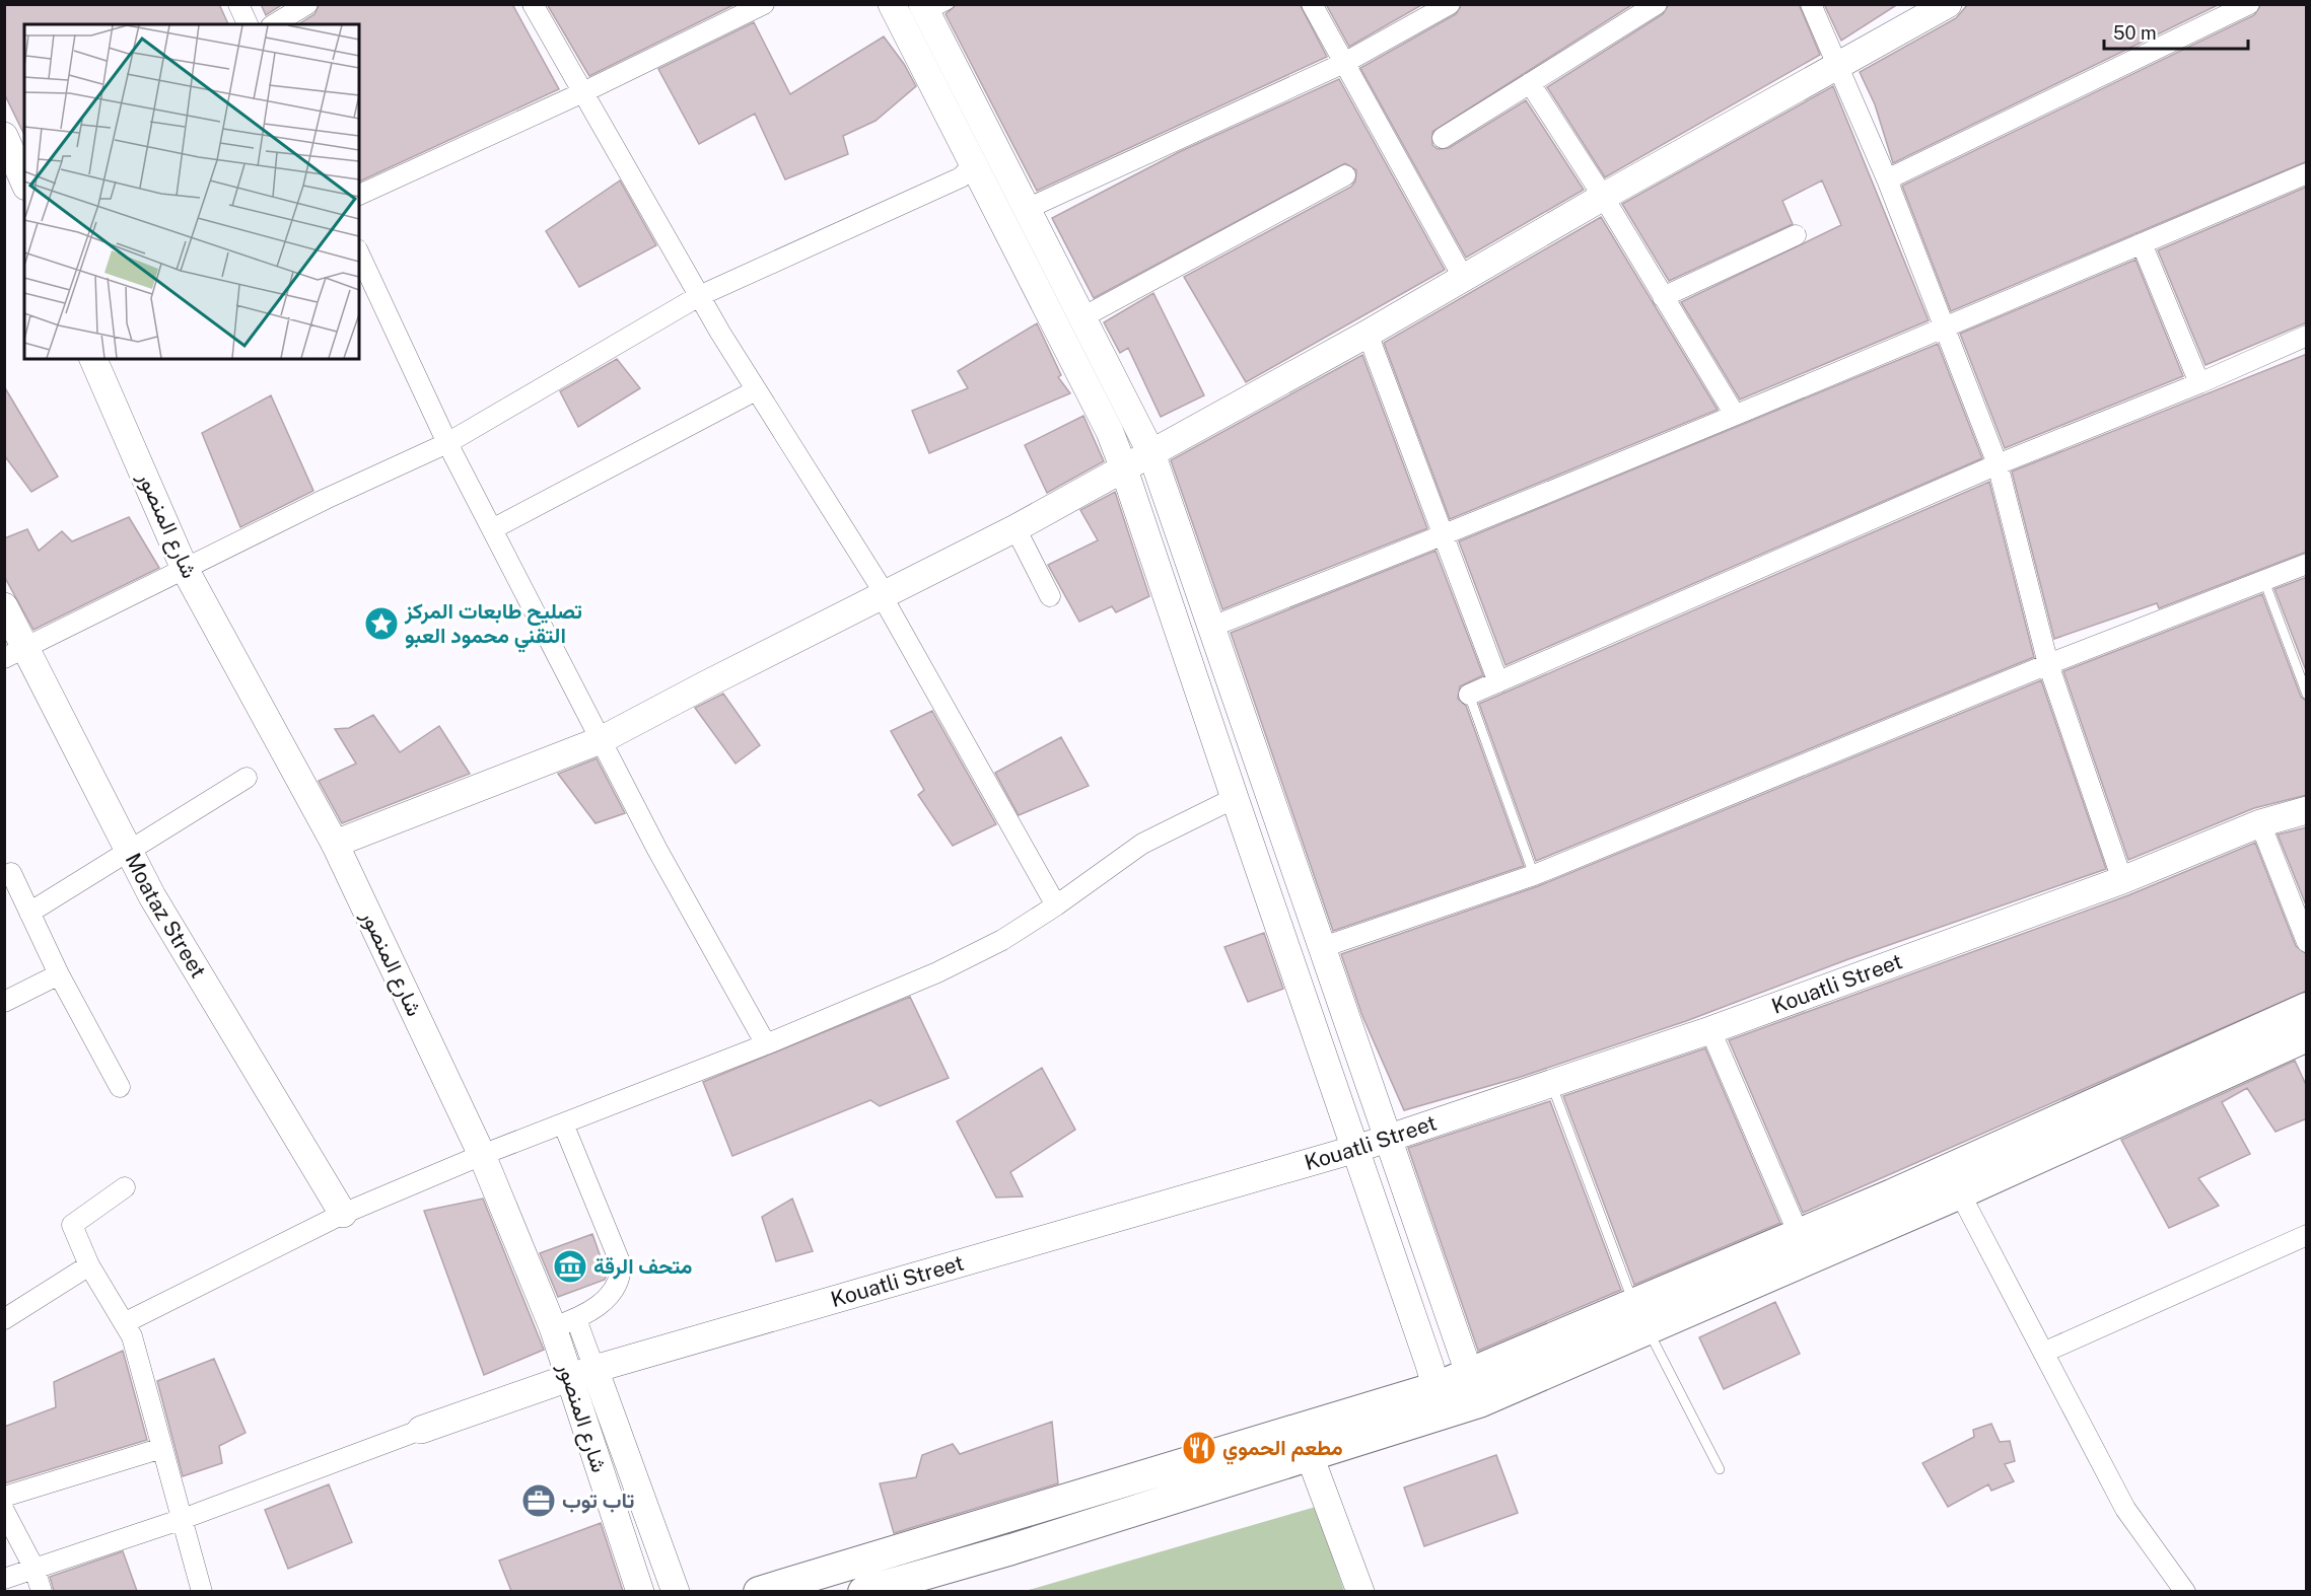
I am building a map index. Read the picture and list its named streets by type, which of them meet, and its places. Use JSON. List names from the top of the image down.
{
  "streets": {
    "street": ["شارع المنصور", "Moataz Street", "Kouatli Street"]
  },
  "crossings": [
    ["شارع المنصور", "Kouatli Street"]
  ],
  "places": {
    "place": ["تصليح طابعات المركز التقني محمود العبو"],
    "museum": ["متحف الرقة"],
    "restaurant": ["مطعم الحموي"],
    "office": ["تاب توب"]
  },
  "scale_bar": "50 m"
}
